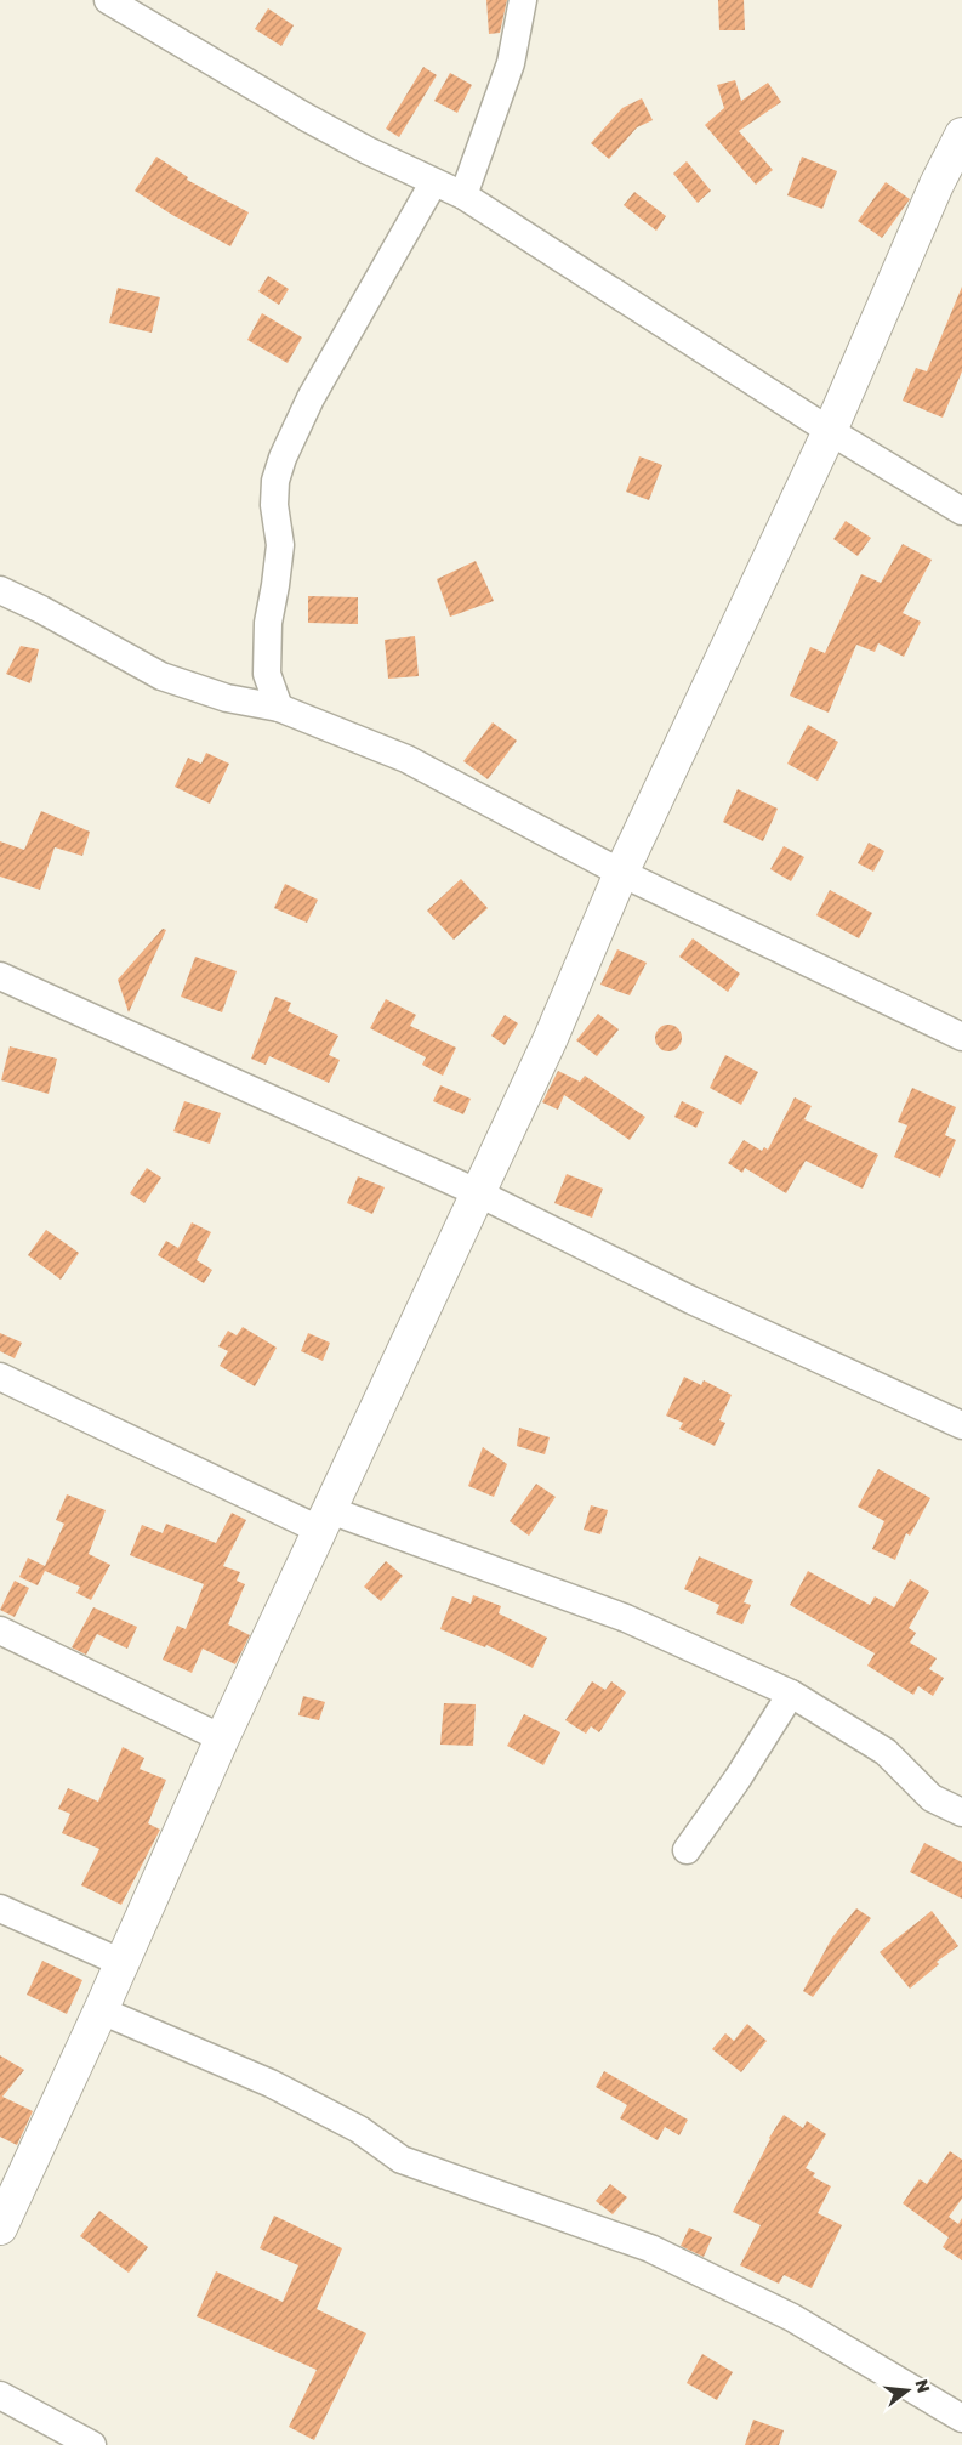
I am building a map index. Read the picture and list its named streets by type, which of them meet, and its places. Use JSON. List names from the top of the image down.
{
  "north": "right"
}
